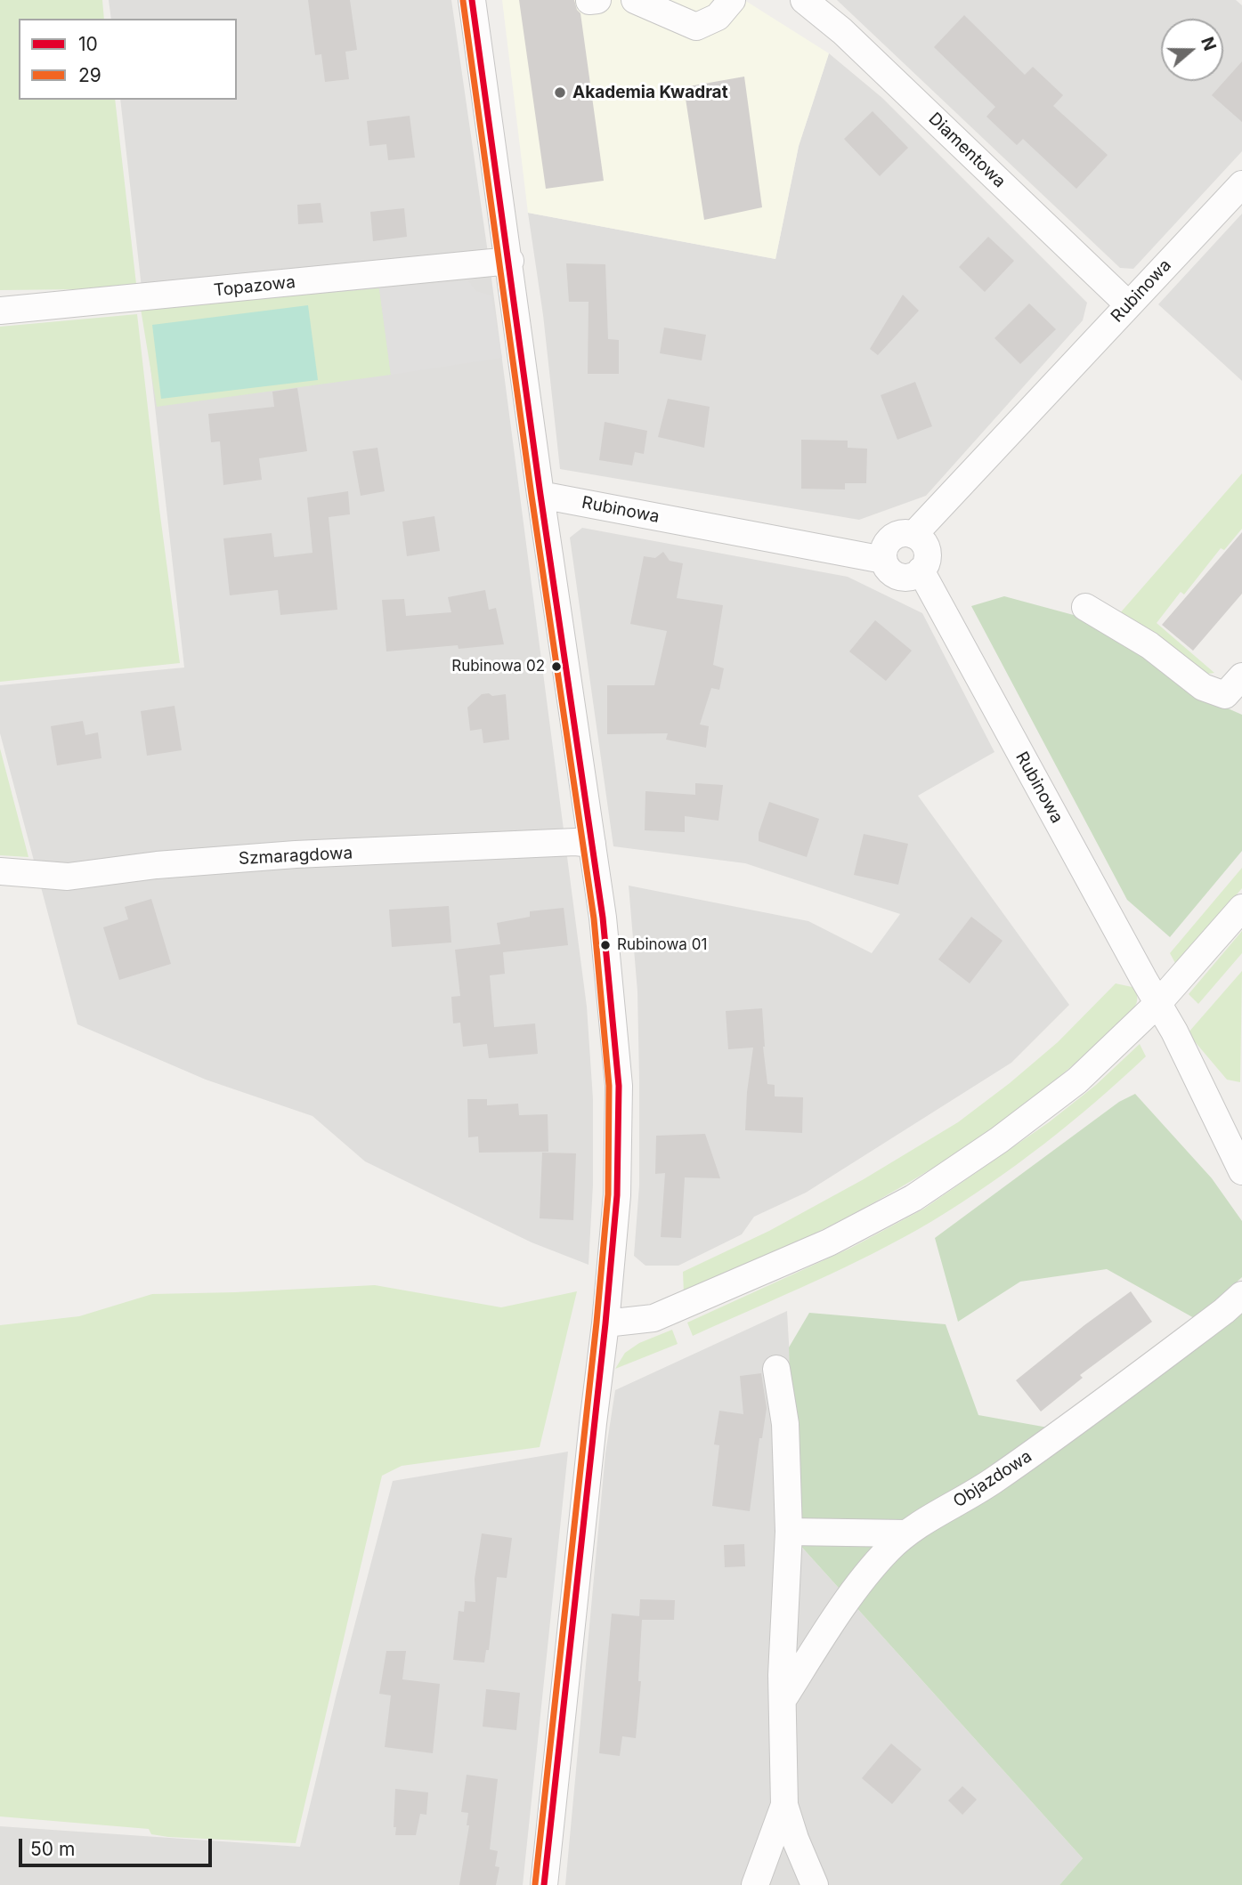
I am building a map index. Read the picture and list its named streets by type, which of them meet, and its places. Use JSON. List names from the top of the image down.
{
  "streets": {
    "street": [
      "Diamentowa",
      "Topazowa",
      "Rubinowa",
      "Szmaragdowa",
      "Objazdowa"
    ]
  },
  "crossings": [
    ["Diamentowa", "Rubinowa"]
  ],
  "places": ["Akademia Kwadrat", "Rubinowa 02", "Rubinowa 01"],
  "lines": ["transit line 10", "transit line 29"],
  "legend": ["10", "29"],
  "scale_bar": "50 m",
  "north": "right"
}
